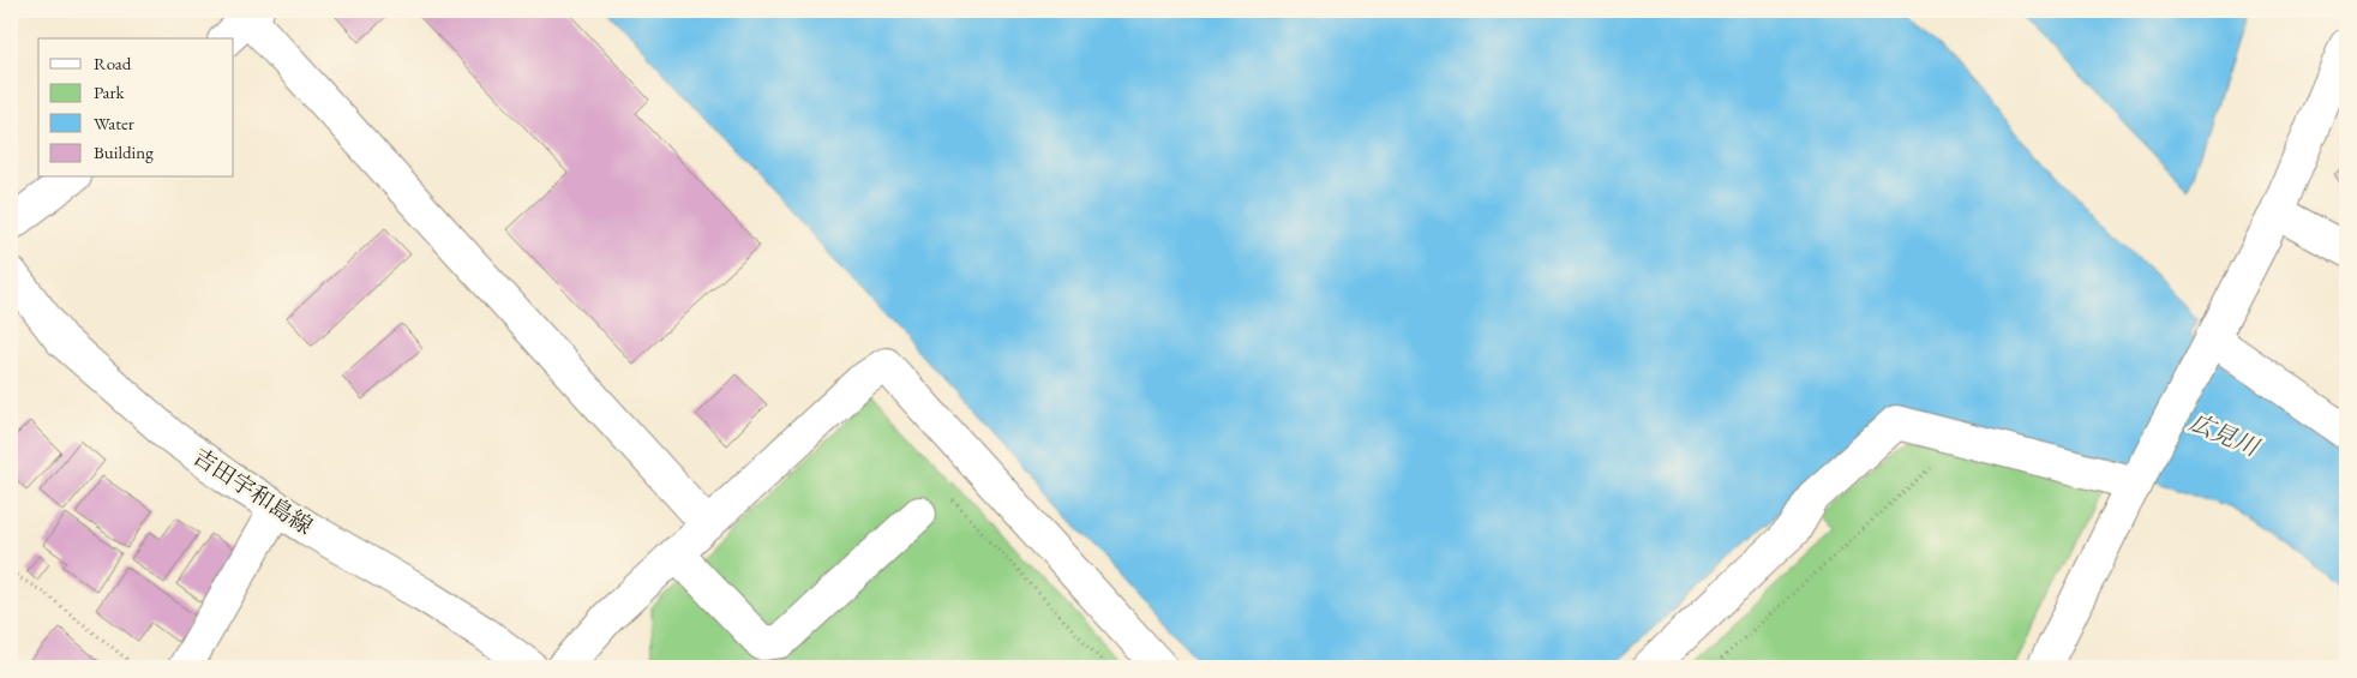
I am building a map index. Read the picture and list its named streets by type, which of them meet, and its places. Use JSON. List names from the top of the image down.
{
  "streets": {
    "street": ["吉田宇和島線"]
  },
  "water": ["広見川"],
  "legend": [
    "Road",
    "Park",
    "Water",
    "Building"
  ]
}
